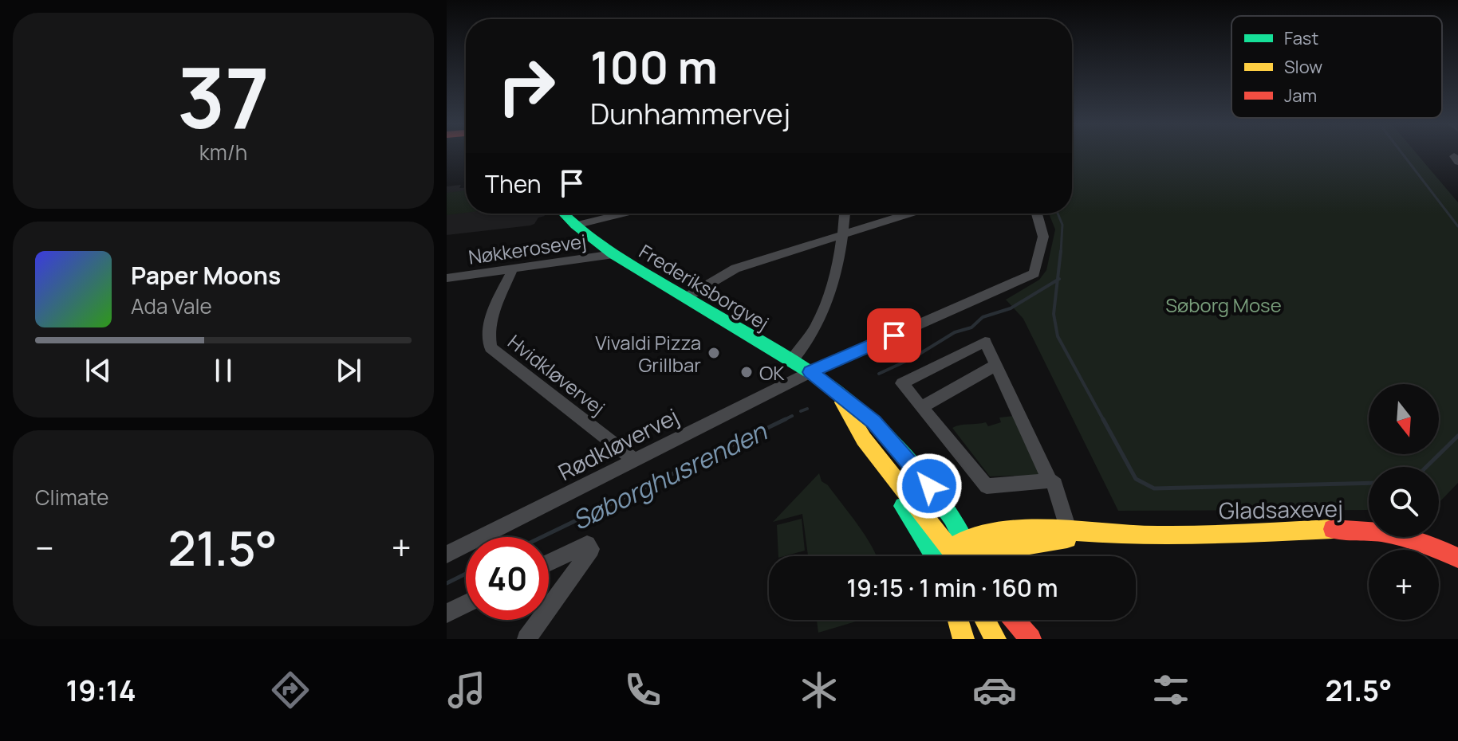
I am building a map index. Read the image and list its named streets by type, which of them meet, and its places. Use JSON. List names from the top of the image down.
{
  "streets": {
    "street": [
      "Nøkkerosevej",
      "Frederiksborgvej",
      "Hvidkløvervej",
      "Rødkløvervej",
      "Gladsaxevej"
    ]
  },
  "crossings": [
    ["Nøkkerosevej", "Frederiksborgvej"],
    ["Nøkkerosevej", "Hvidkløvervej"],
    ["Frederiksborgvej", "Rødkløvervej"],
    ["Frederiksborgvej", "Gladsaxevej"],
    ["Hvidkløvervej", "Rødkløvervej"]
  ],
  "water": ["Søborghusrenden"],
  "parks": ["Søborg Mose"],
  "places": ["Vivaldi Pizza Grillbar", "OK"],
  "legend": ["Fast", "Slow", "Jam"],
  "north": "bottom",
  "page": {
    "tile": [
      ["37", "km/h"],
      "Climate"
    ],
    "turn": ["100 m", "Dunhammervej"],
    "then": "Then",
    "song": ["Paper Moons", "Ada Vale"],
    "map_buttons": "+",
    "heat": ["−", "21.5°", "+"],
    "limit": "40",
    "trip": "19:15 · 1 min · 160 m",
    "tabs": ["19:14", "21.5°"]
  }
}
